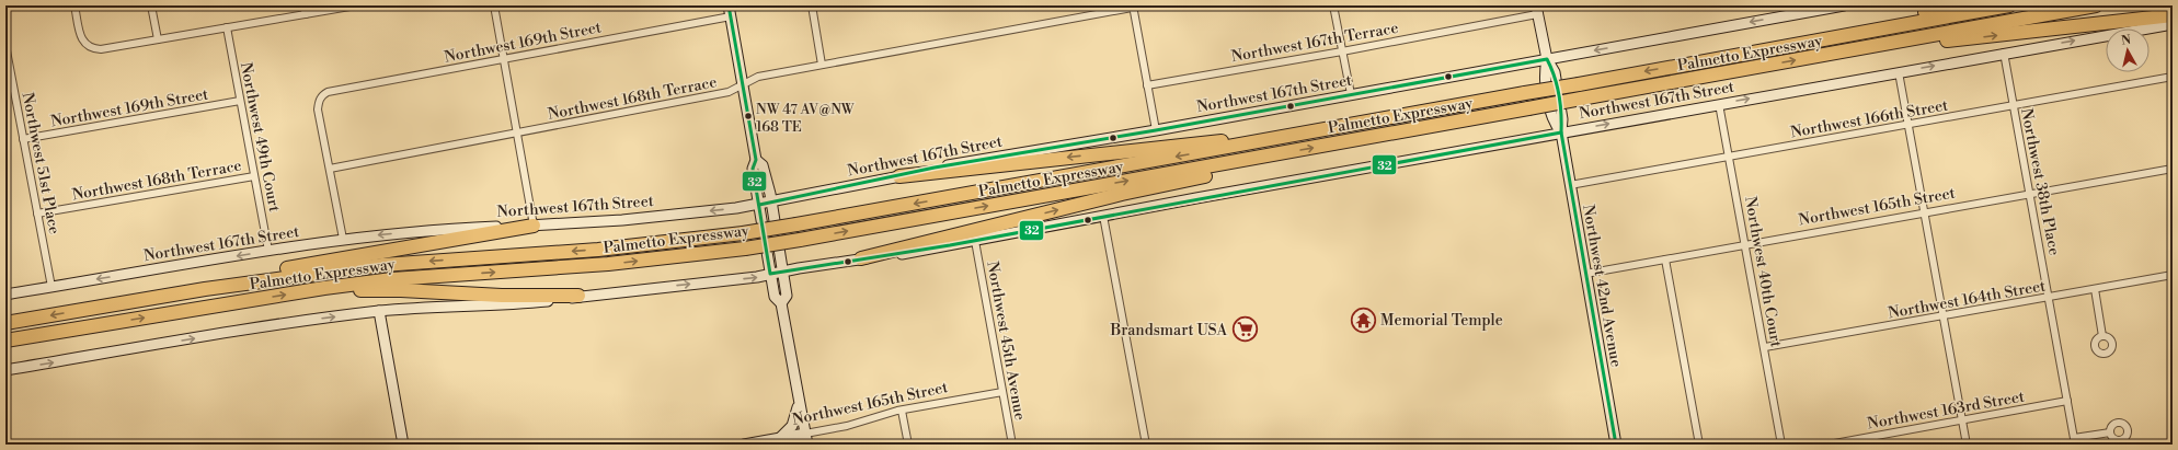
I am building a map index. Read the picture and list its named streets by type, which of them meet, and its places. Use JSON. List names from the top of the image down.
{
  "streets": {
    "highway": ["Palmetto Expressway"],
    "street": [
      "Northwest 169th Street",
      "Northwest 167th Terrace",
      "Northwest 167th Street",
      "Northwest 168th Terrace",
      "Northwest 166th Street",
      "Northwest 49th Court",
      "Northwest 51st Place",
      "Northwest 38th Place",
      "Northwest 165th Street",
      "Northwest 40th Court",
      "Northwest 42nd Avenue",
      "Northwest 164th Street",
      "Northwest 45th Avenue",
      "Northwest 163rd Street"
    ]
  },
  "crossings": [
    ["Northwest 169th Street", "Northwest 168th Terrace"],
    ["Northwest 169th Street", "Northwest 49th Court"],
    ["Northwest 169th Street", "Northwest 51st Place"],
    ["Northwest 167th Terrace", "Northwest 42nd Avenue"],
    ["Northwest 167th Street", "Northwest 49th Court"],
    ["Northwest 167th Street", "Northwest 51st Place"],
    ["Northwest 167th Street", "Northwest 38th Place"],
    ["Northwest 167th Street", "Northwest 40th Court"],
    ["Northwest 167th Street", "Northwest 42nd Avenue"],
    ["Northwest 167th Street", "Northwest 45th Avenue"],
    ["Northwest 168th Terrace", "Northwest 49th Court"],
    ["Northwest 168th Terrace", "Northwest 51st Place"],
    ["Northwest 166th Street", "Northwest 38th Place"],
    ["Northwest 166th Street", "Northwest 40th Court"],
    ["Northwest 166th Street", "Northwest 42nd Avenue"],
    ["Northwest 38th Place", "Northwest 165th Street"],
    ["Northwest 38th Place", "Northwest 164th Street"],
    ["Northwest 38th Place", "Northwest 163rd Street"],
    ["Northwest 165th Street", "Northwest 40th Court"],
    ["Northwest 165th Street", "Northwest 42nd Avenue"],
    ["Northwest 165th Street", "Northwest 45th Avenue"],
    ["Northwest 40th Court", "Northwest 164th Street"]
  ],
  "places": {
    "other": ["NW 47 AV@NW 168 TE"],
    "temple": ["Memorial Temple"],
    "supermarket": ["Brandsmart USA"]
  },
  "lines": ["transit line 32"],
  "north": "top"
}
